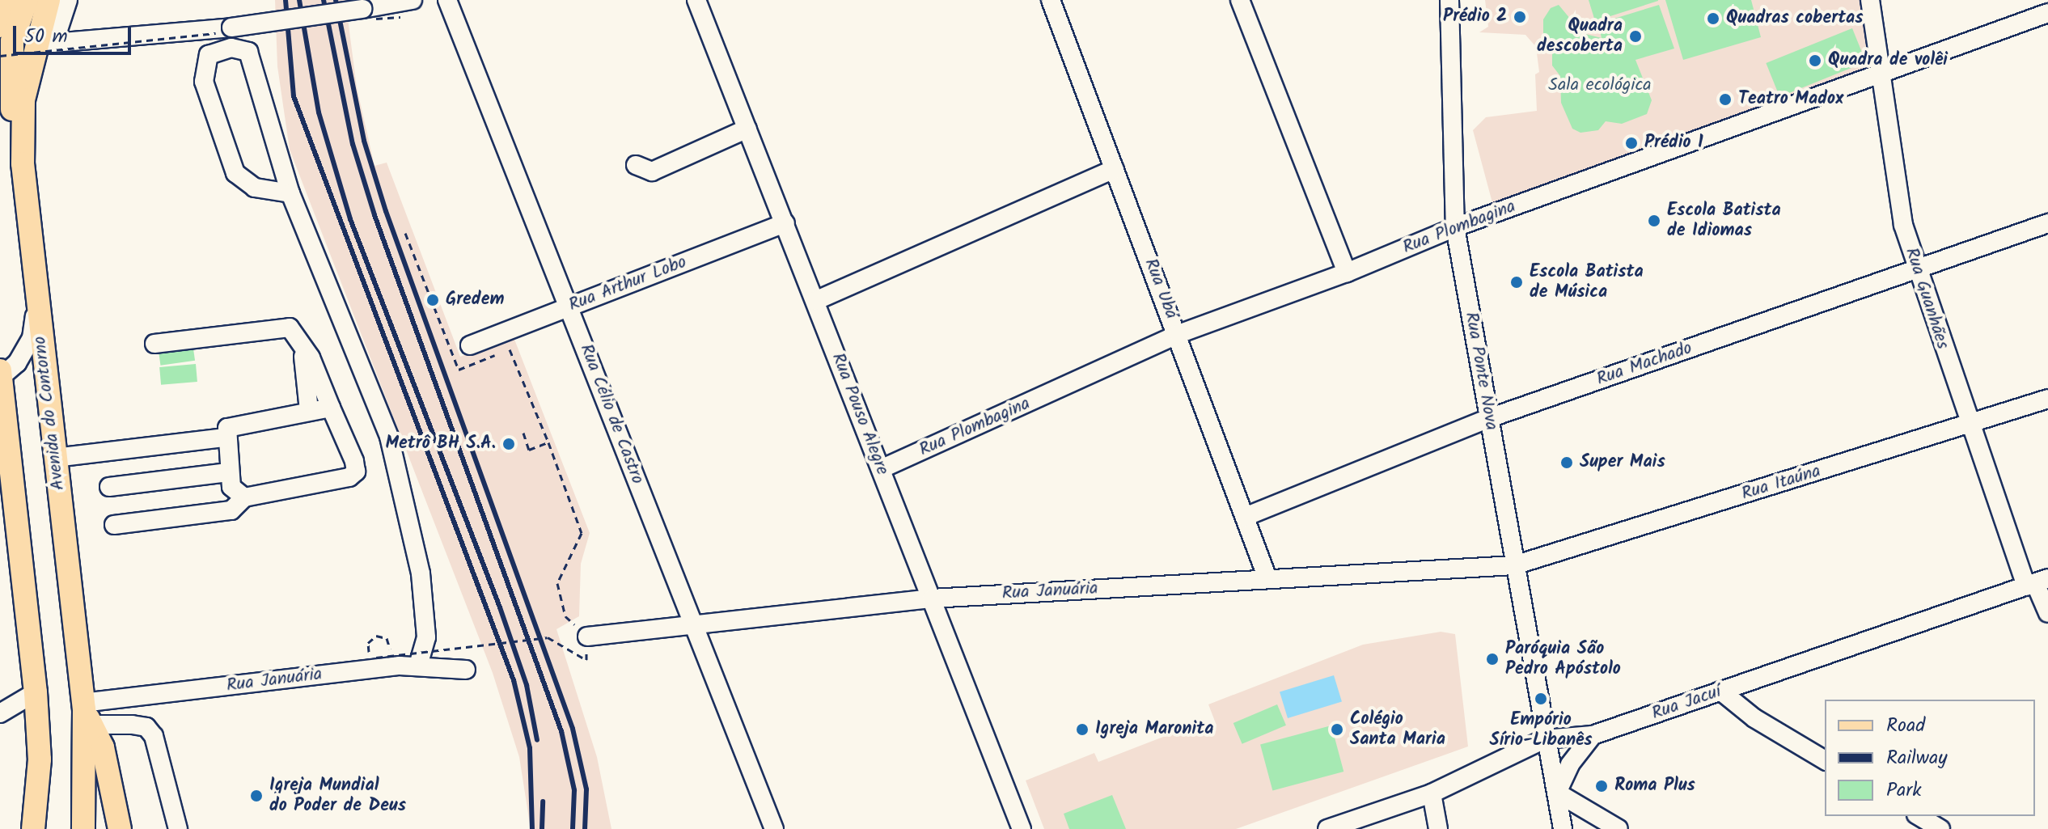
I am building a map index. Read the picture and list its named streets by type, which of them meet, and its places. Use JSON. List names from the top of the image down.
{
  "streets": {
    "main road": ["Avenida do Contorno"],
    "street": [
      "Rua Plombagina",
      "Rua Arthur Lobo",
      "Rua Ubá",
      "Rua Guanhães",
      "Rua Machado",
      "Rua Ponte Nova",
      "Rua Célio de Castro",
      "Rua Pouso Alegre",
      "Rua Itaúna",
      "Rua Januária",
      "Rua Jacuí"
    ]
  },
  "crossings": [
    ["Rua Plombagina", "Rua Ubá"],
    ["Rua Plombagina", "Rua Guanhães"],
    ["Rua Plombagina", "Rua Ponte Nova"],
    ["Rua Plombagina", "Rua Pouso Alegre"],
    ["Rua Arthur Lobo", "Rua Célio de Castro"],
    ["Rua Arthur Lobo", "Rua Pouso Alegre"],
    ["Rua Ubá", "Rua Machado"],
    ["Rua Ubá", "Rua Januária"],
    ["Rua Guanhães", "Rua Machado"],
    ["Rua Guanhães", "Rua Itaúna"],
    ["Rua Guanhães", "Rua Jacuí"],
    ["Rua Machado", "Rua Ponte Nova"],
    ["Rua Ponte Nova", "Rua Itaúna"],
    ["Rua Ponte Nova", "Rua Januária"],
    ["Rua Ponte Nova", "Rua Jacuí"],
    ["Avenida do Contorno", "Rua Januária"],
    ["Rua Célio de Castro", "Rua Januária"],
    ["Rua Pouso Alegre", "Rua Januária"],
    ["Rua Itaúna", "Rua Januária"]
  ],
  "parks": ["Sala ecológica"],
  "places": [
    "Prédio 2",
    "Quadras cobertas",
    "Quadra descoberta",
    "Quadra de volêi",
    "Teatro Madox",
    "Prédio 1",
    "Escola Batista de Idiomas",
    "Escola Batista de Música",
    "Gredem",
    "Metrô BH S.A.",
    "Super Mais",
    "Paróquia São Pedro Apóstolo",
    "Empório Sírio-Libanês",
    "Igreja Maronita",
    "Colégio Santa Maria",
    "Roma Plus",
    "Igreja Mundial do Poder de Deus"
  ],
  "legend": ["Road", "Railway", "Park"],
  "scale_bar": "50 m"
}
